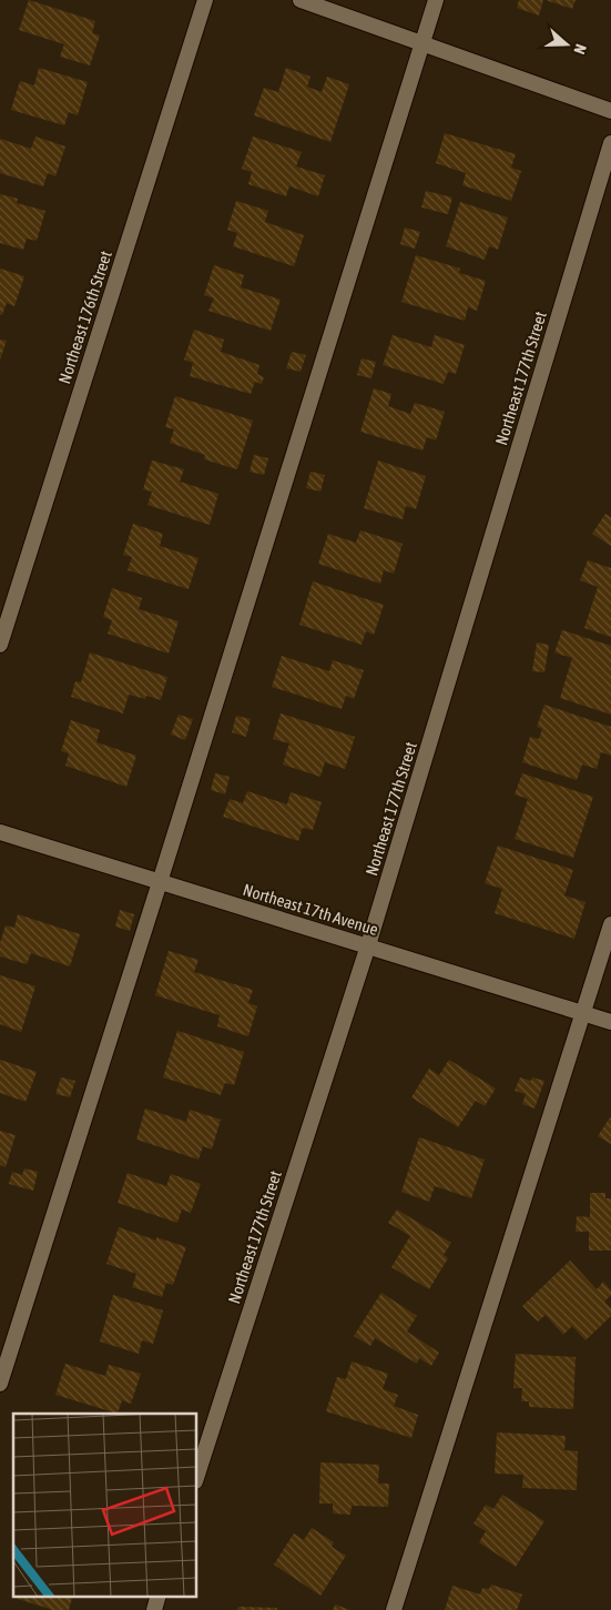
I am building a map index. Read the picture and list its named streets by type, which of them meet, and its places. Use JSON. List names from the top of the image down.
{
  "streets": {
    "street": ["Northeast 176th Street", "Northeast 177th Street", "Northeast 17th Avenue"]
  },
  "crossings": [
    ["Northeast 177th Street", "Northeast 17th Avenue"]
  ],
  "north": "right"
}
